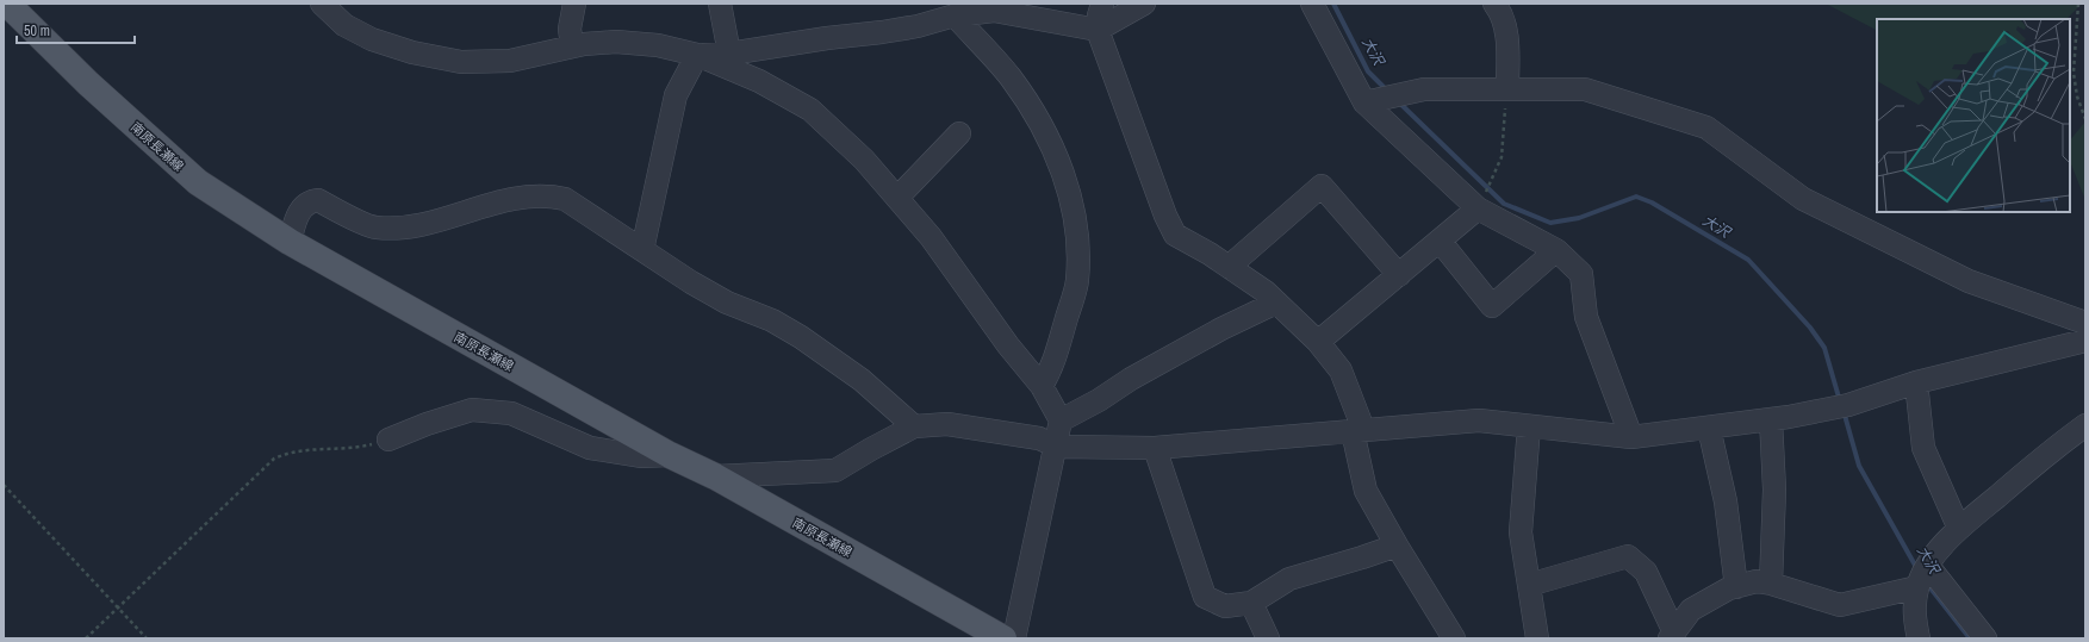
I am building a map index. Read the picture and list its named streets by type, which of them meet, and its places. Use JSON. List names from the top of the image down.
{
  "streets": {
    "main road": ["南原長瀬線"]
  },
  "water": ["大沢"],
  "scale_bar": "50 m"
}
